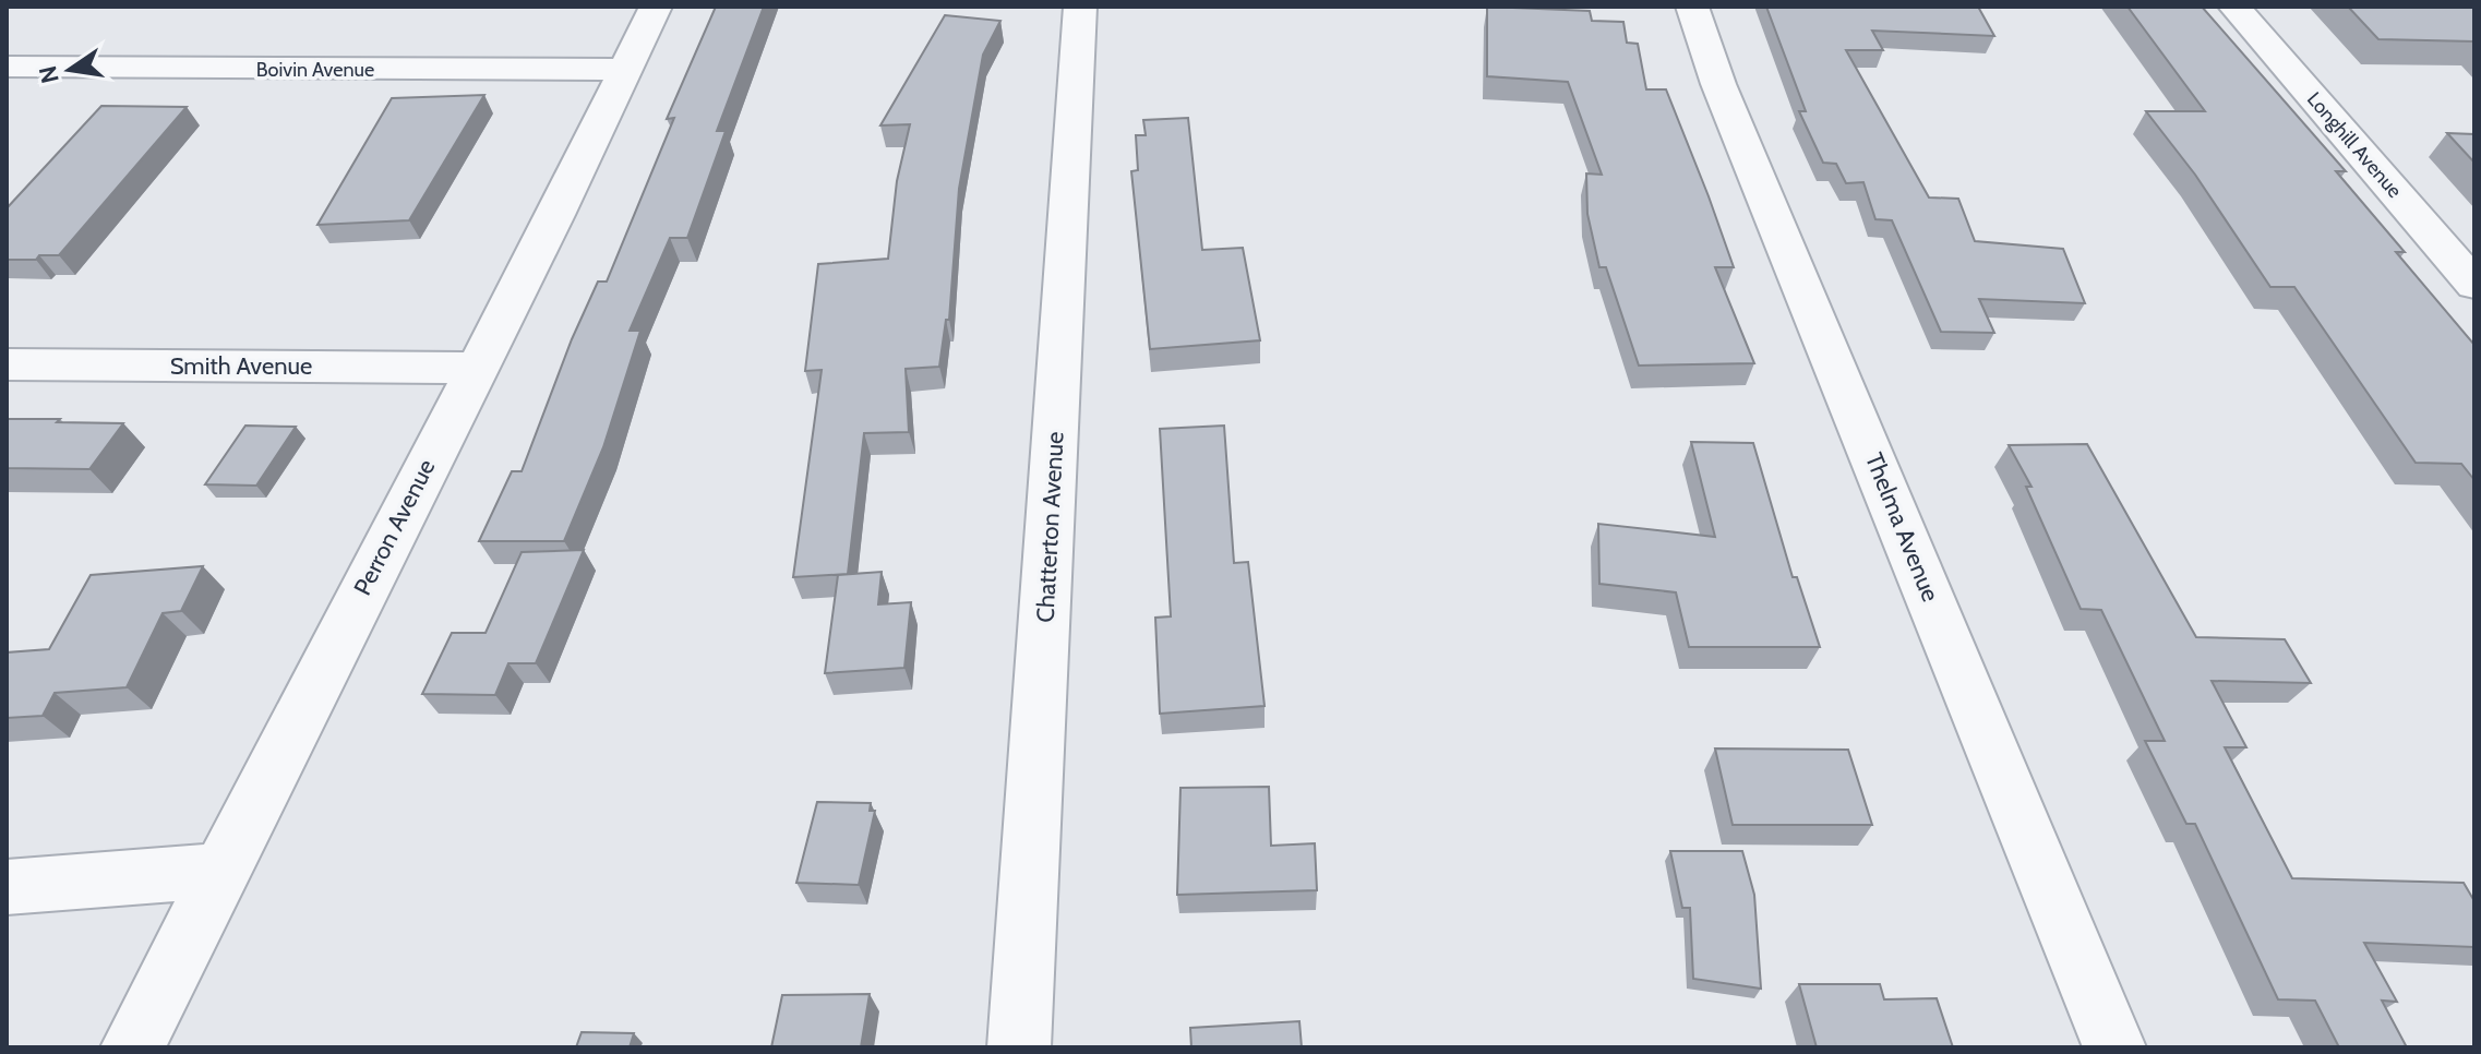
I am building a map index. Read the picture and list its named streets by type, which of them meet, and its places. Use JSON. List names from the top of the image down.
{
  "streets": {
    "street": [
      "Boivin Avenue",
      "Longhill Avenue",
      "Smith Avenue",
      "Perron Avenue",
      "Chatterton Avenue",
      "Thelma Avenue"
    ]
  },
  "crossings": [
    ["Boivin Avenue", "Perron Avenue"],
    ["Smith Avenue", "Perron Avenue"]
  ],
  "north": "left"
}
